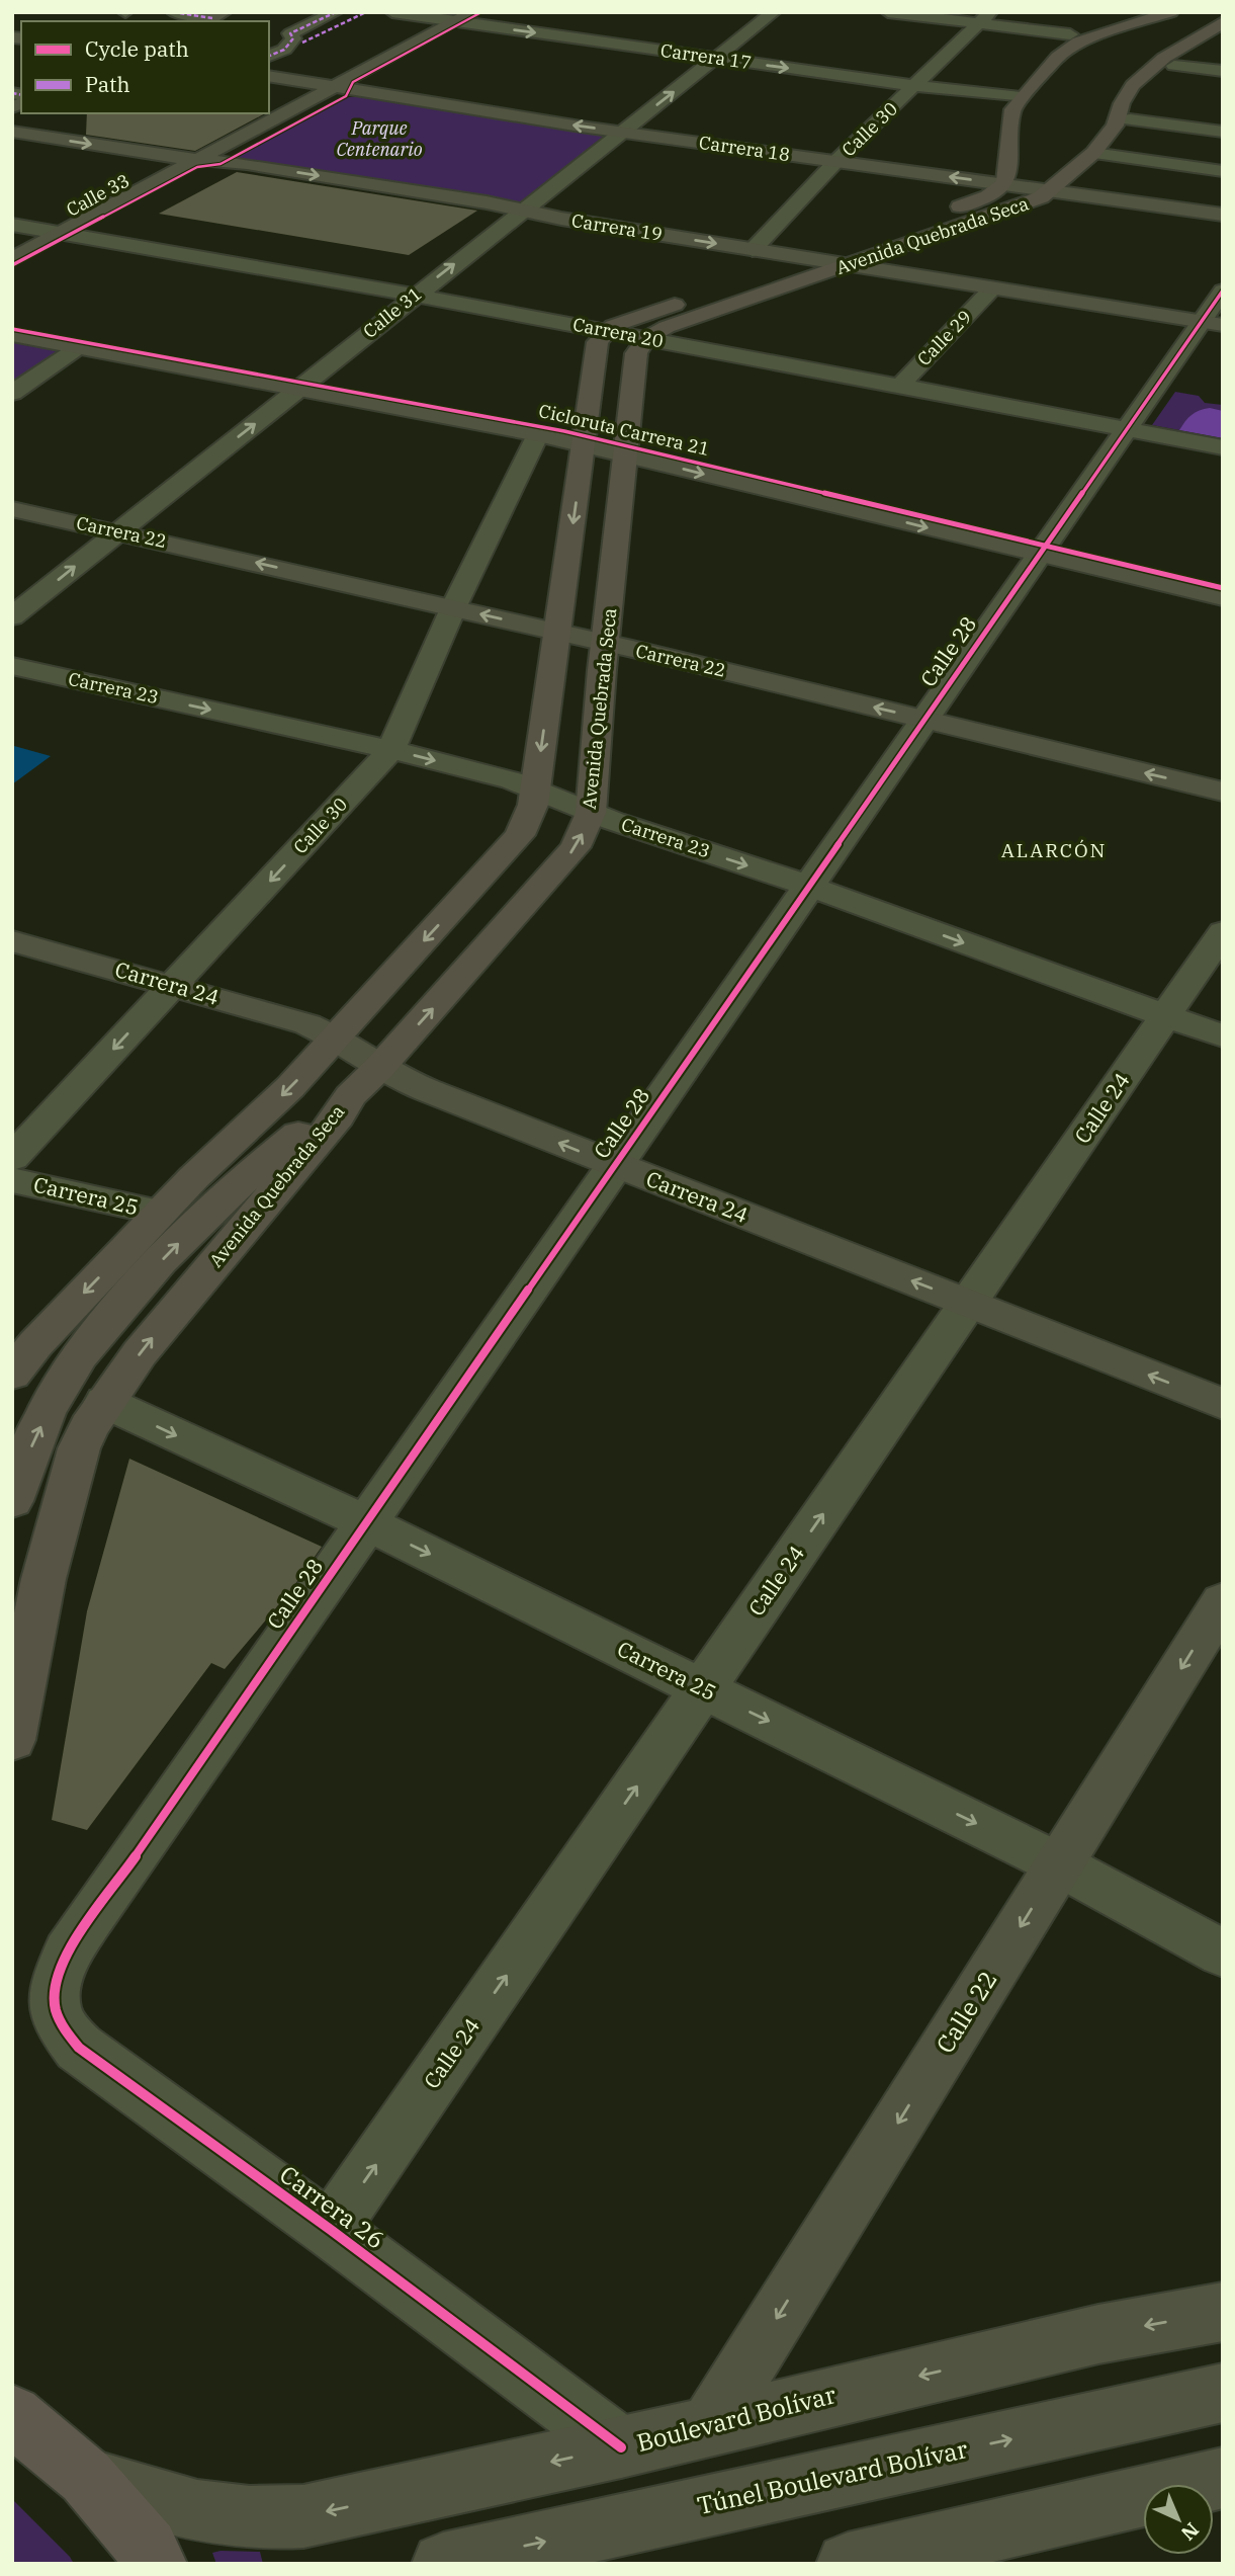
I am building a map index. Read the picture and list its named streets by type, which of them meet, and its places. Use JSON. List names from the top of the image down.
{
  "streets": {
    "main road": ["Avenida Quebrada Seca"],
    "street": [
      "Carrera 17",
      "Calle 30",
      "Carrera 18",
      "Calle 33",
      "Carrera 19",
      "Calle 31",
      "Carrera 20",
      "Calle 29",
      "Carrera 22",
      "Calle 28",
      "Carrera 23",
      "Carrera 24",
      "Calle 24",
      "Carrera 25",
      "Calle 22",
      "Carrera 26",
      "Boulevard Bolívar",
      "Túnel Boulevard Bolívar"
    ],
    "cycle path": ["Cicloruta Carrera 21"]
  },
  "crossings": [
    ["Carrera 17", "Calle 30"],
    ["Carrera 17", "Calle 33"],
    ["Carrera 17", "Avenida Quebrada Seca"],
    ["Carrera 17", "Calle 31"],
    ["Calle 30", "Carrera 18"],
    ["Calle 30", "Carrera 19"],
    ["Calle 30", "Carrera 22"],
    ["Calle 30", "Carrera 23"],
    ["Calle 30", "Carrera 24"],
    ["Carrera 18", "Calle 33"],
    ["Carrera 18", "Avenida Quebrada Seca"],
    ["Carrera 18", "Calle 31"],
    ["Calle 33", "Carrera 19"],
    ["Calle 33", "Carrera 20"],
    ["Carrera 19", "Avenida Quebrada Seca"],
    ["Carrera 19", "Calle 31"],
    ["Carrera 19", "Calle 29"],
    ["Carrera 19", "Calle 28"],
    ["Avenida Quebrada Seca", "Carrera 20"],
    ["Avenida Quebrada Seca", "Carrera 22"],
    ["Avenida Quebrada Seca", "Carrera 23"],
    ["Avenida Quebrada Seca", "Carrera 24"],
    ["Avenida Quebrada Seca", "Carrera 25"],
    ["Calle 31", "Carrera 20"],
    ["Calle 31", "Carrera 22"],
    ["Carrera 20", "Calle 29"],
    ["Carrera 20", "Calle 28"],
    ["Carrera 22", "Calle 28"],
    ["Calle 28", "Carrera 23"],
    ["Calle 28", "Carrera 24"],
    ["Calle 28", "Carrera 25"],
    ["Calle 28", "Carrera 26"],
    ["Carrera 23", "Calle 24"],
    ["Carrera 24", "Calle 24"],
    ["Calle 24", "Carrera 25"],
    ["Calle 24", "Carrera 26"],
    ["Carrera 25", "Calle 22"],
    ["Calle 22", "Boulevard Bolívar"],
    ["Carrera 26", "Boulevard Bolívar"]
  ],
  "one_way": [
    "Carrera 17",
    "Calle 30",
    "Carrera 24",
    "Calle 24",
    "Carrera 25",
    "Calle 22"
  ],
  "districts": ["ALARCÓN"],
  "parks": ["Parque Centenario"],
  "legend": ["Cycle path", "Path"],
  "north": "bottom right"
}
